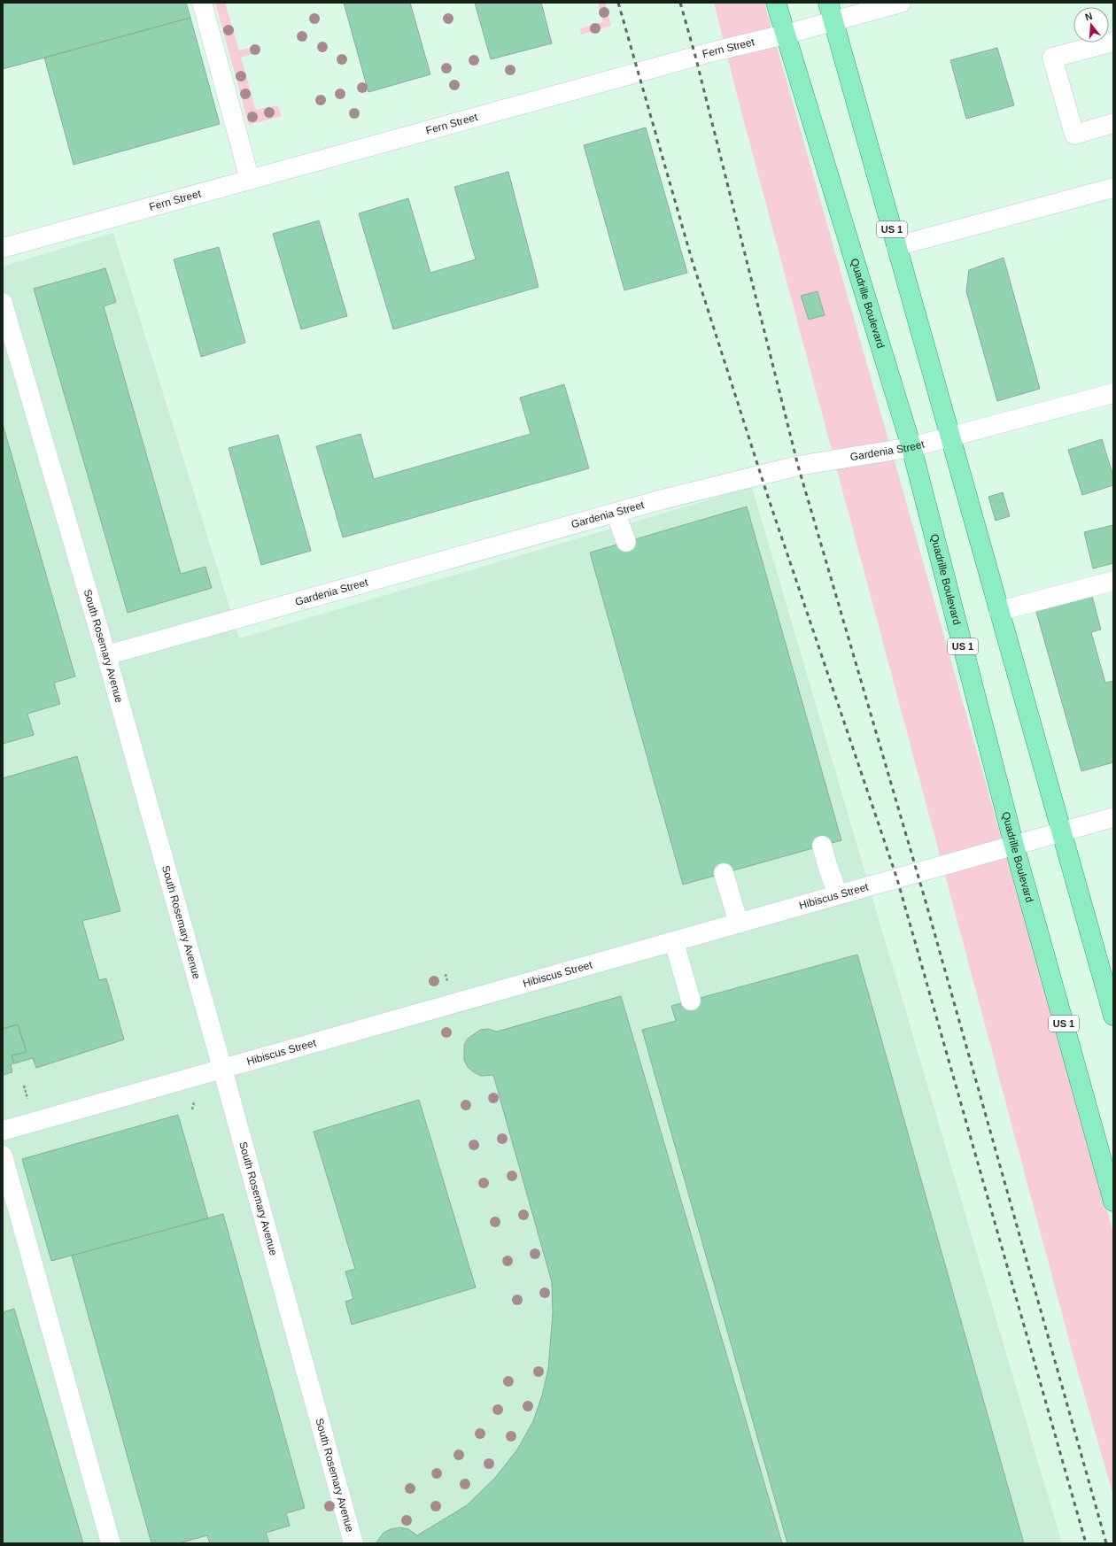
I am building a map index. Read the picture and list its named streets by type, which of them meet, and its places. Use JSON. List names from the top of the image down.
{
  "streets": {
    "main road": ["US 1", "Quadrille Boulevard"],
    "street": [
      "Fern Street",
      "Gardenia Street",
      "South Rosemary Avenue",
      "Hibiscus Street"
    ]
  },
  "crossings": [
    ["Fern Street", "US 1"],
    ["Fern Street", "Quadrille Boulevard"],
    ["US 1", "Gardenia Street"],
    ["US 1", "Hibiscus Street"],
    ["Quadrille Boulevard", "Gardenia Street"],
    ["Quadrille Boulevard", "Hibiscus Street"],
    ["Gardenia Street", "South Rosemary Avenue"],
    ["South Rosemary Avenue", "Hibiscus Street"]
  ],
  "north": "top"
}
